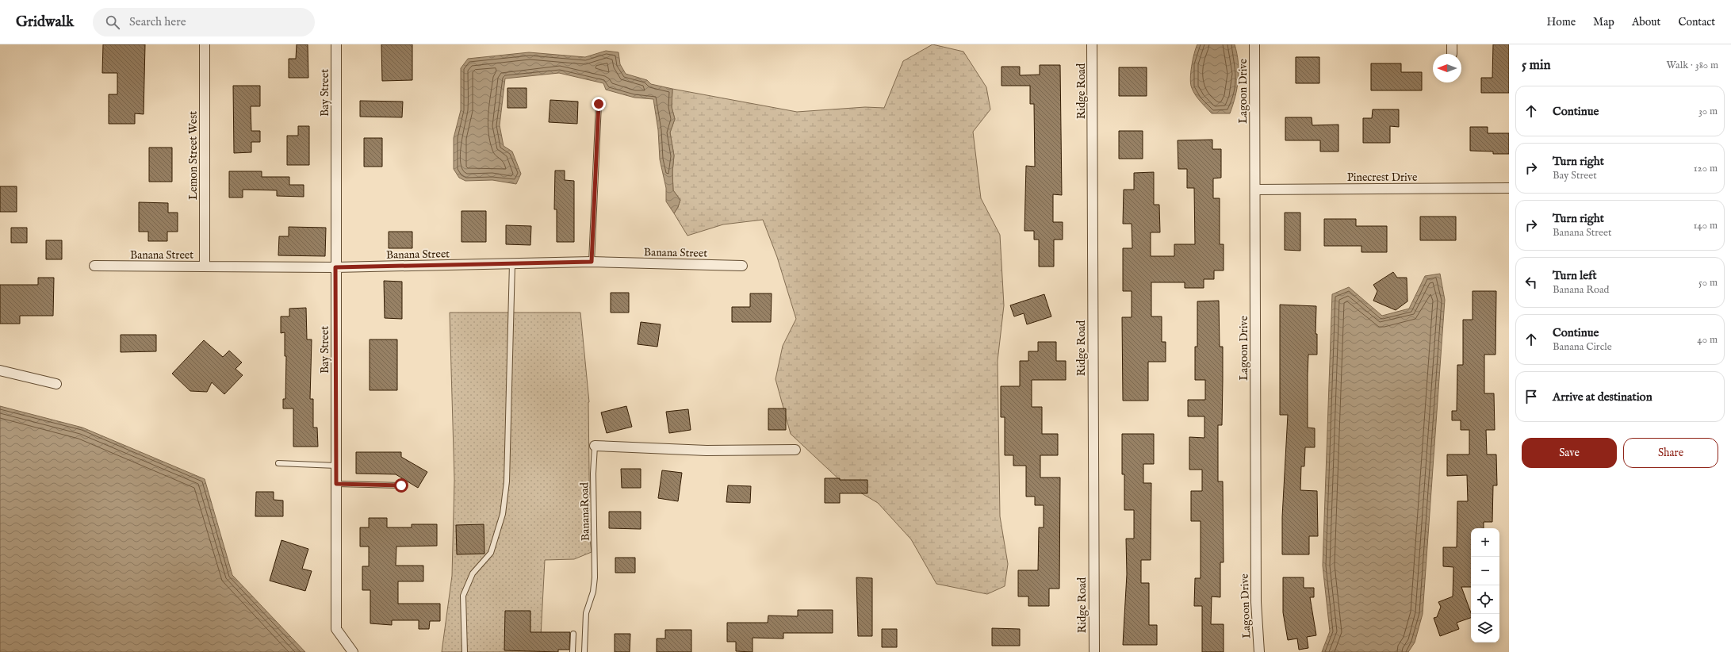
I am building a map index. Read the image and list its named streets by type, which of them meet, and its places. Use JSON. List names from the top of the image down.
{
  "streets": {
    "street": [
      "Ridge Road",
      "Lagoon Drive",
      "Bay Street",
      "Lemon Street West",
      "Pinecrest Drive",
      "Banana Street"
    ],
    "lane": ["BananaRoad"]
  },
  "crossings": [
    ["Lagoon Drive", "Pinecrest Drive"],
    ["Bay Street", "Banana Street"],
    ["Lemon Street West", "Banana Street"]
  ],
  "north": "left",
  "page": {
    "header": "Gridwalk",
    "search": "Search here",
    "nav": [
      "Home",
      "Map",
      "About",
      "Contact"
    ],
    "heading": ["5 min", "Walk · 380 m"],
    "list": [
      ["Continue", "30 m"],
      ["Turn right", "Bay Street", "120 m"],
      ["Turn right", "Banana Street", "140 m"],
      ["Turn left", "Banana Road", "50 m"],
      ["Continue", "Banana Circle", "40 m"],
      "Arrive at destination"
    ],
    "buttons": ["Save", "Share"],
    "map_buttons": ["+", "−"]
  }
}
